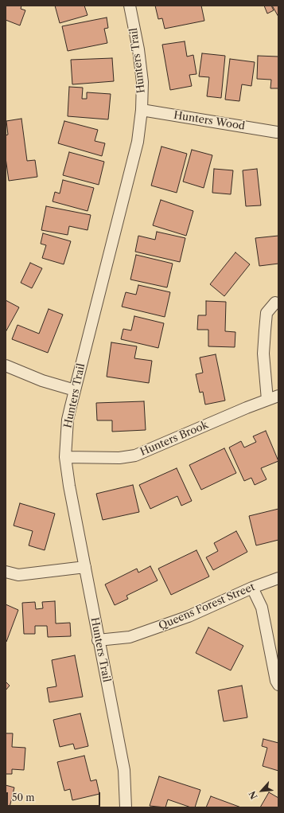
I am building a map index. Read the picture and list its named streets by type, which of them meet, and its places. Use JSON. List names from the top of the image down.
{
  "streets": {
    "street": [
      "Hunters Trail",
      "Hunters Wood",
      "Hunters Brook",
      "Queens Forest Street"
    ]
  },
  "crossings": [
    ["Hunters Trail", "Hunters Wood"],
    ["Hunters Trail", "Hunters Brook"],
    ["Hunters Trail", "Queens Forest Street"]
  ],
  "scale_bar": "50 m",
  "north": "bottom left"
}
